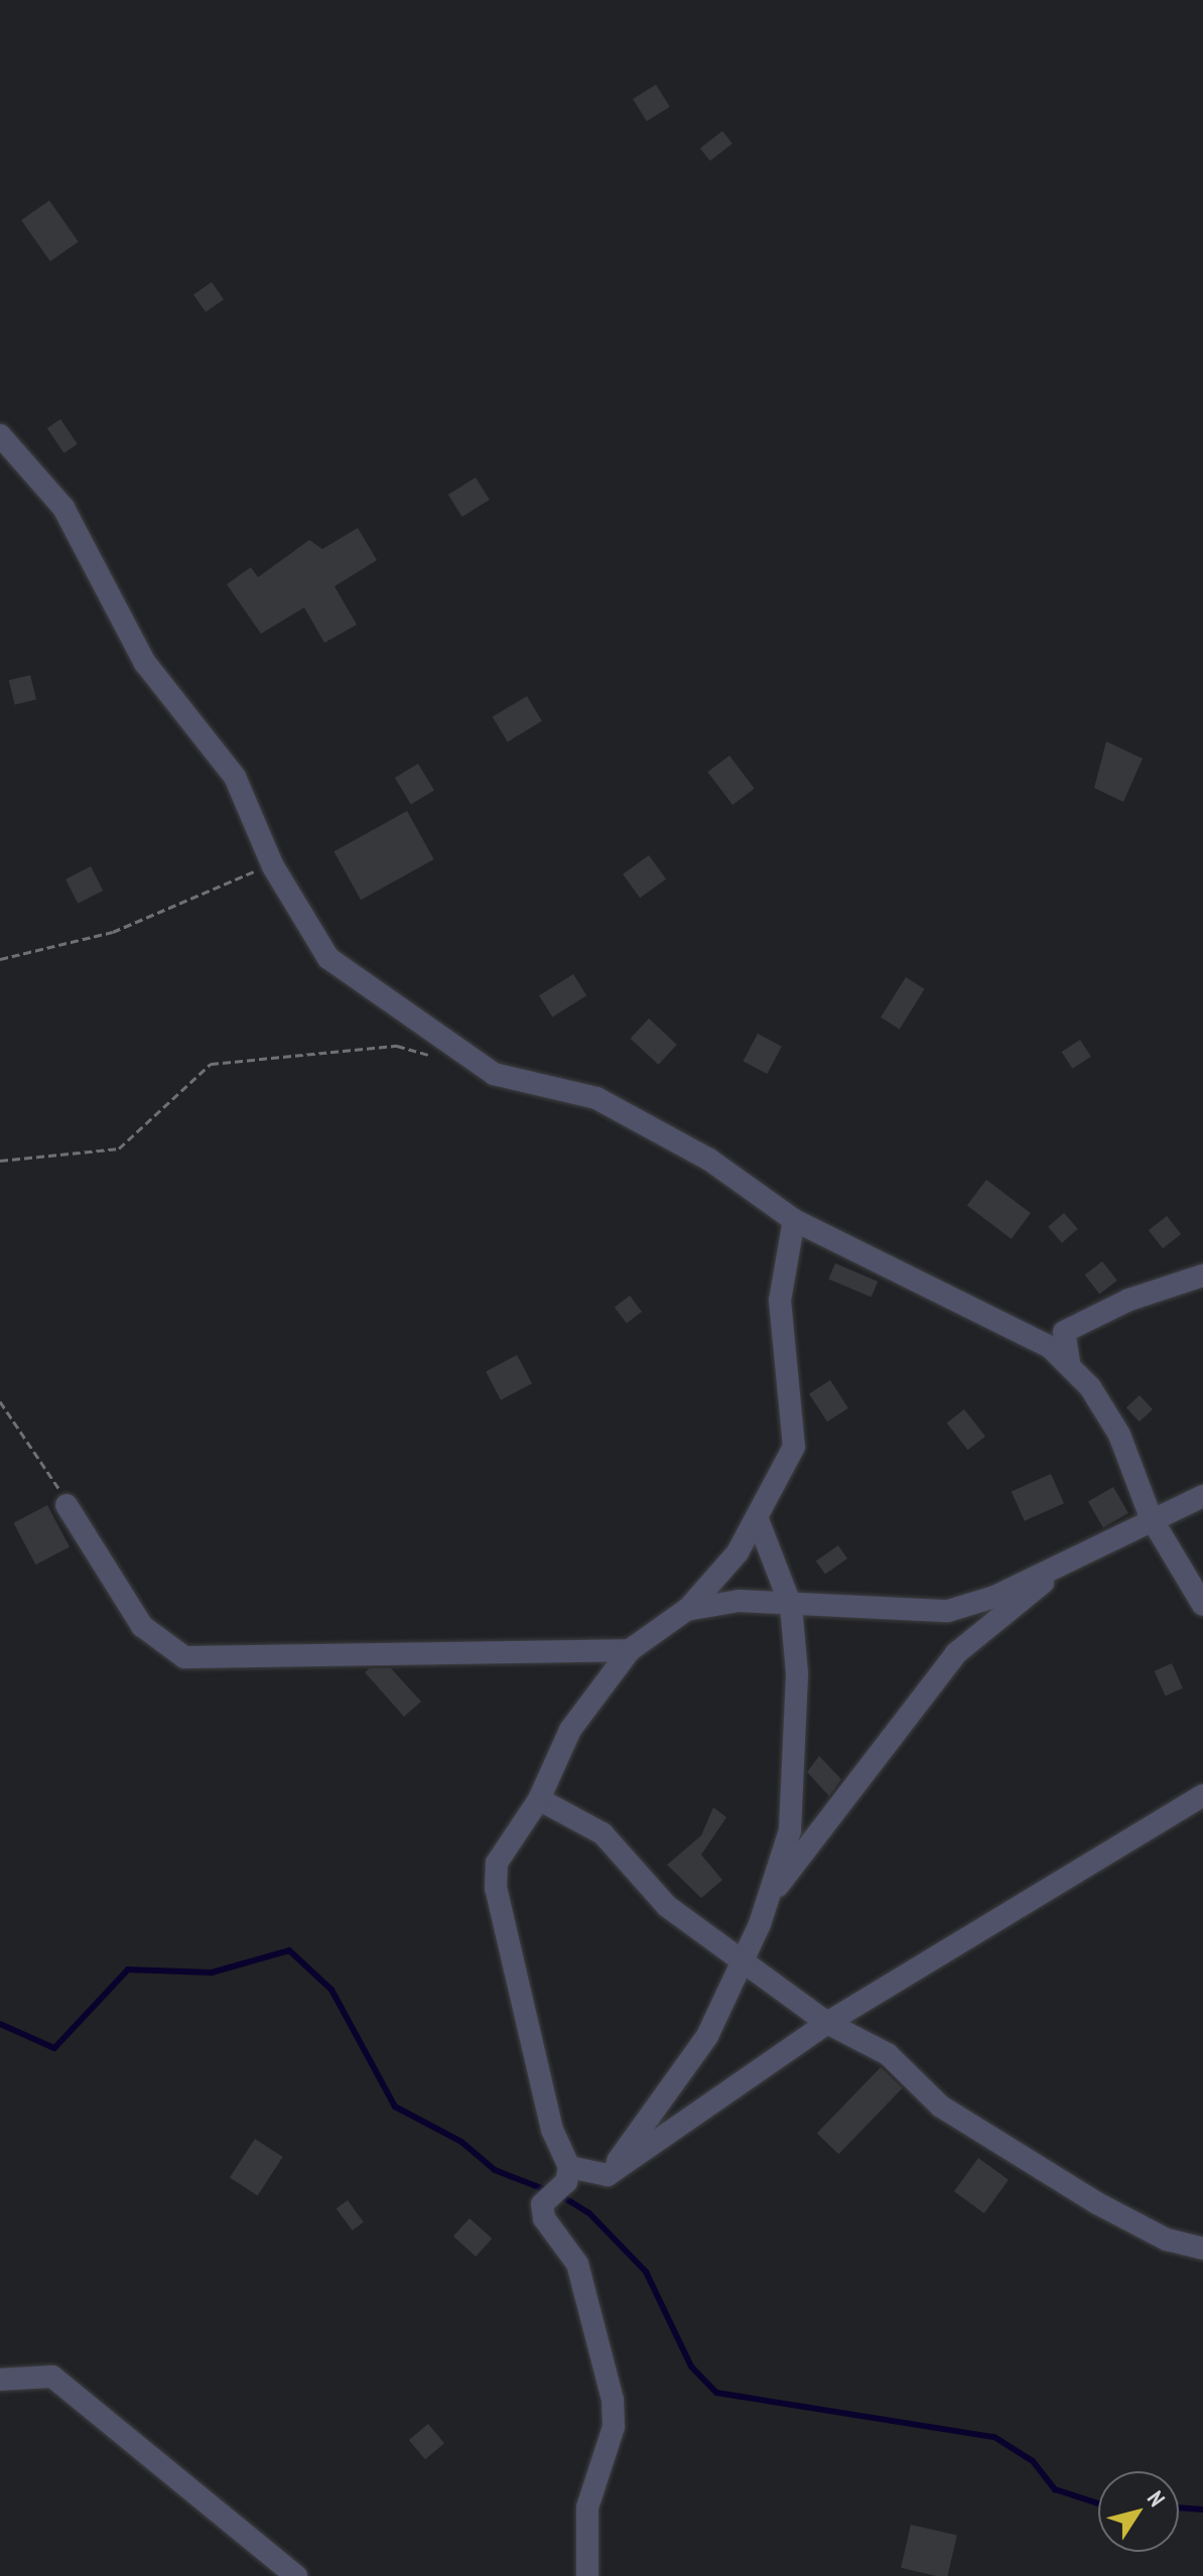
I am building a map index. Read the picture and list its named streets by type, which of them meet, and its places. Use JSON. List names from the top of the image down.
{
  "north": "top right"
}
